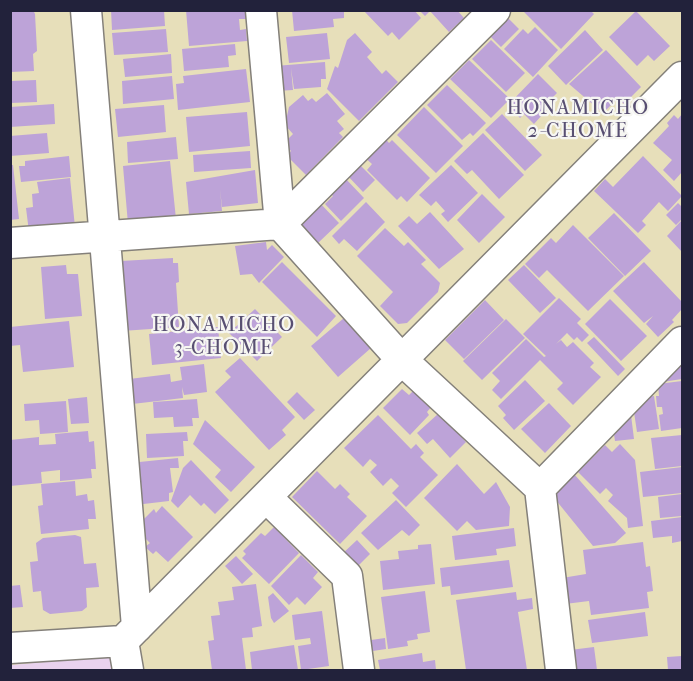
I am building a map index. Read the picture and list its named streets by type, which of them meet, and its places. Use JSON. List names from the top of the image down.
{
  "districts": ["HONAMICHO 2-CHOME", "HONAMICHO 3-CHOME"]
}
